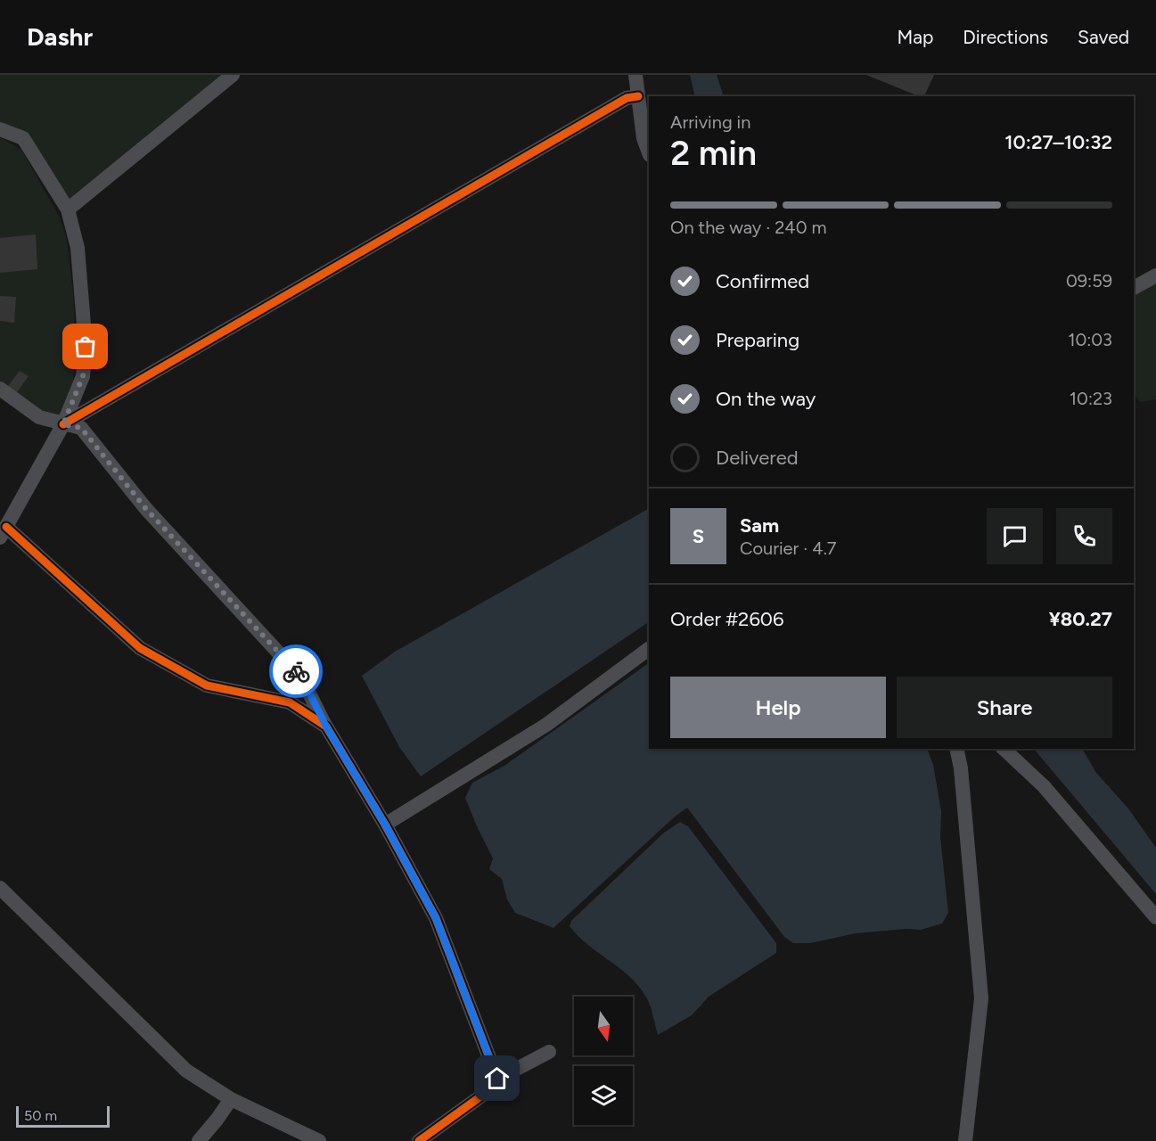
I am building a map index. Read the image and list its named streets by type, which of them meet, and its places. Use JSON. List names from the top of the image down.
{
  "scale_bar": "50 m",
  "north": "bottom",
  "page": {
    "header": "Dashr",
    "nav": ["Map", "Directions", "Saved"],
    "heading": ["2 min", "Arriving in", "10:27–10:32"],
    "panel": [
      "Sam",
      "Courier · 4.7",
      "Order #2606",
      "¥80.27"
    ],
    "bar": "On the way · 240 m",
    "list": [
      ["Confirmed", "09:59"],
      ["Preparing", "10:03"],
      ["On the way", "10:23"],
      "Delivered"
    ],
    "round": "S",
    "buttons": ["Help", "Share"],
    "scale": "50 m"
  }
}
